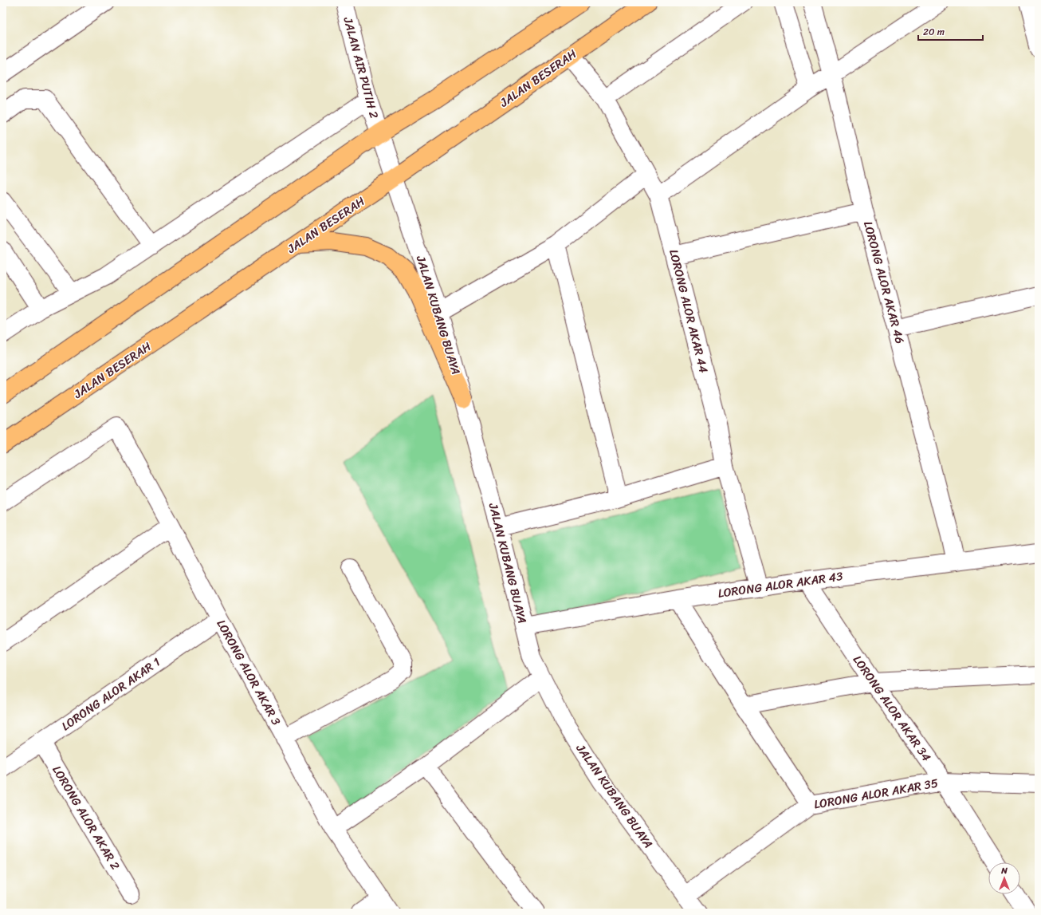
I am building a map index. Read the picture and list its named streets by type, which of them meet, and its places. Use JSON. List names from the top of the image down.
{
  "streets": {
    "highway": ["JALAN BESERAH"],
    "street": [
      "JALAN AIR PUTIH 2",
      "LORONG ALOR AKAR 46",
      "LORONG ALOR AKAR 44",
      "JALAN KUBANG BUAYA",
      "LORONG ALOR AKAR 43",
      "LORONG ALOR AKAR 3",
      "LORONG ALOR AKAR 1",
      "LORONG ALOR AKAR 34",
      "LORONG ALOR AKAR 35",
      "LORONG ALOR AKAR 2"
    ]
  },
  "crossings": [
    ["JALAN AIR PUTIH 2", "JALAN BESERAH"],
    ["JALAN AIR PUTIH 2", "JALAN KUBANG BUAYA"],
    ["JALAN BESERAH", "LORONG ALOR AKAR 44"],
    ["JALAN BESERAH", "JALAN KUBANG BUAYA"],
    ["LORONG ALOR AKAR 46", "LORONG ALOR AKAR 43"],
    ["LORONG ALOR AKAR 44", "LORONG ALOR AKAR 43"],
    ["JALAN KUBANG BUAYA", "LORONG ALOR AKAR 43"],
    ["JALAN KUBANG BUAYA", "LORONG ALOR AKAR 35"],
    ["LORONG ALOR AKAR 43", "LORONG ALOR AKAR 34"],
    ["LORONG ALOR AKAR 3", "LORONG ALOR AKAR 1"],
    ["LORONG ALOR AKAR 1", "LORONG ALOR AKAR 2"],
    ["LORONG ALOR AKAR 34", "LORONG ALOR AKAR 35"]
  ],
  "scale_bar": "20 m",
  "north": "top"
}
